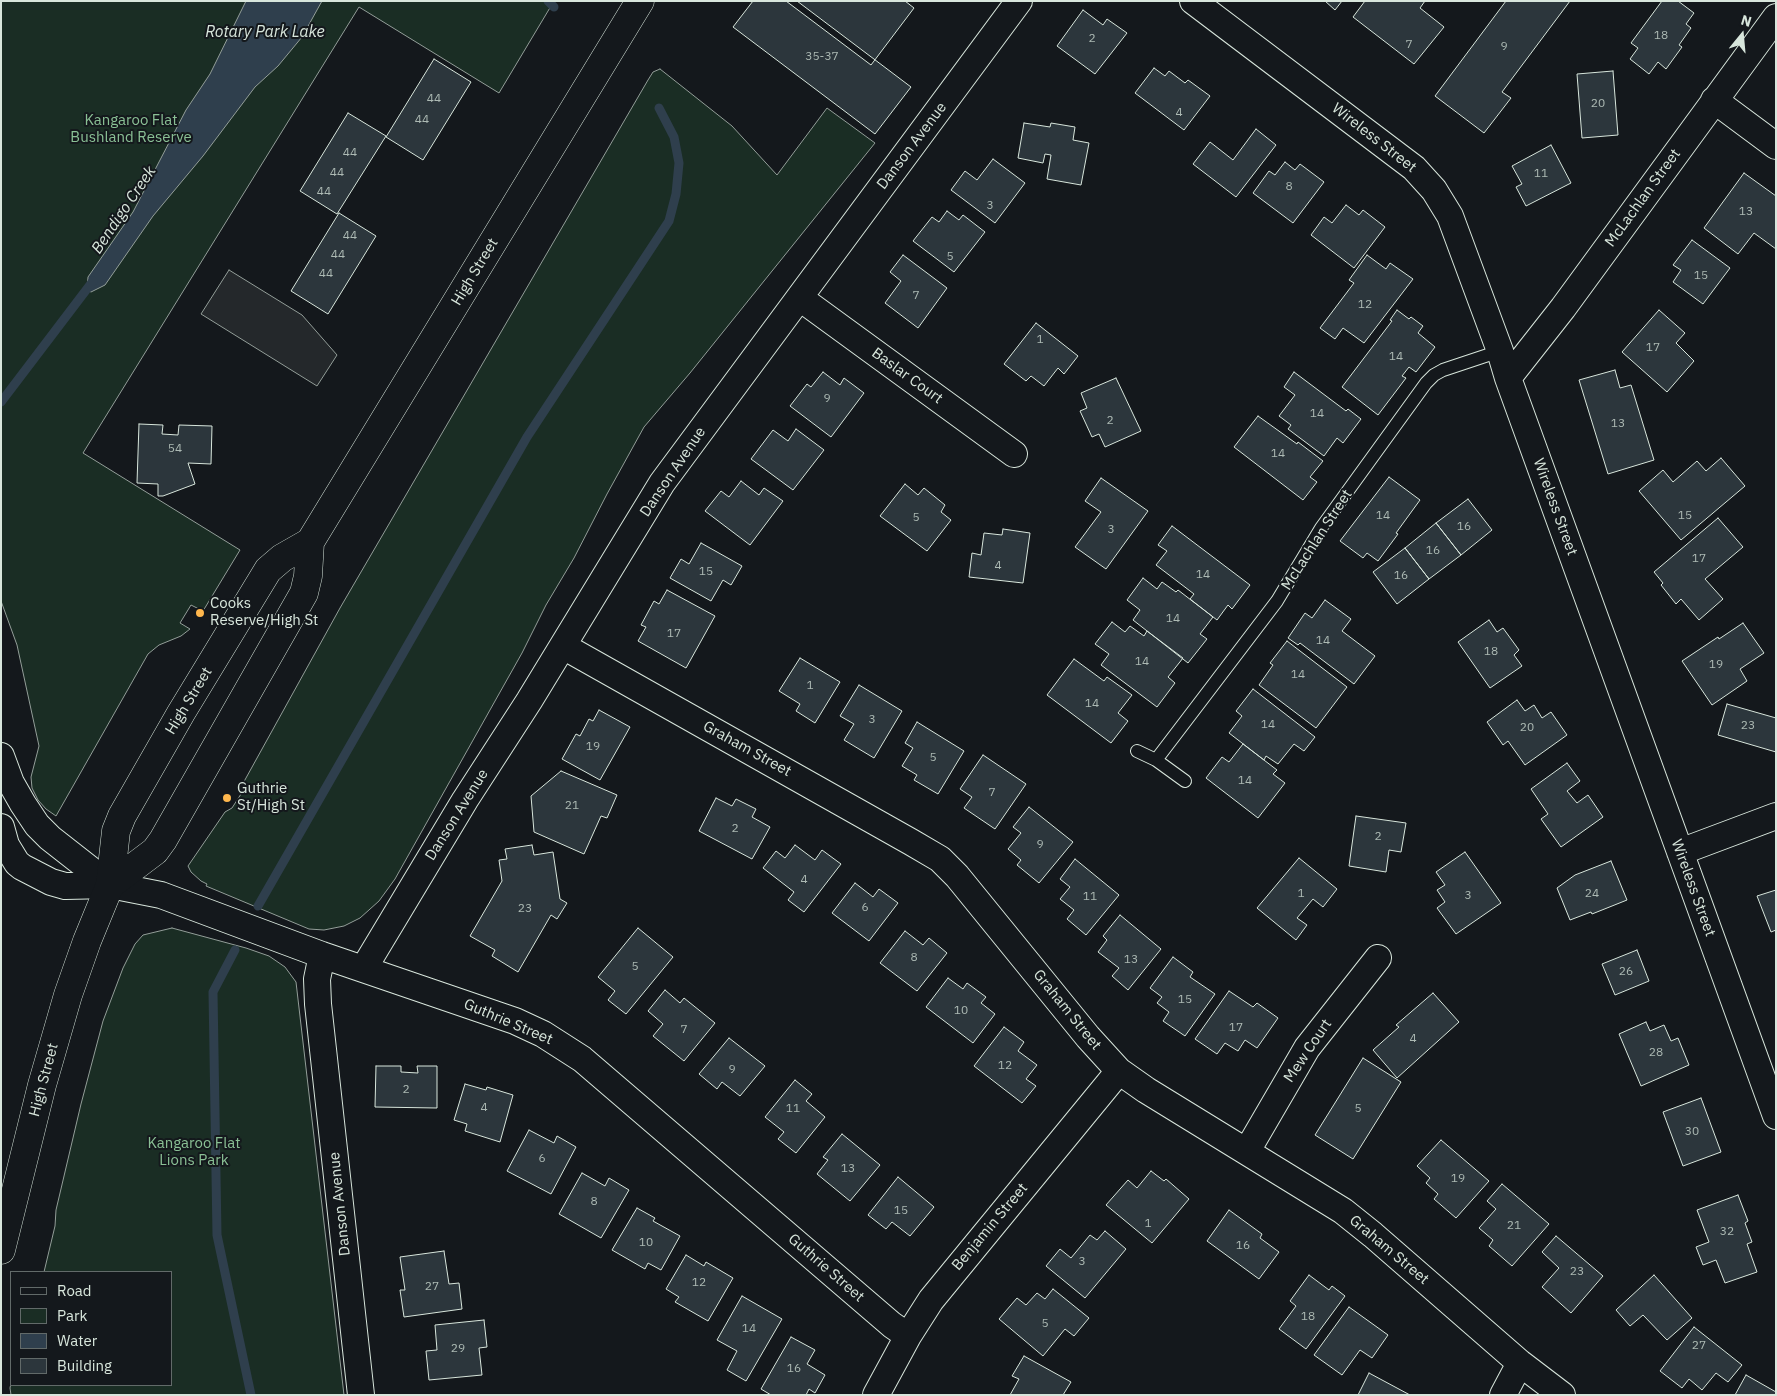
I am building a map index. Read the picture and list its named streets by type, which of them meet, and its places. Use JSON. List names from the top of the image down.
{
  "streets": {
    "highway": ["High Street"],
    "street": [
      "Wireless Street",
      "Danson Avenue",
      "McLachlan Street",
      "Baslar Court",
      "Graham Street",
      "Guthrie Street",
      "Mew Court",
      "Benjamin Street"
    ]
  },
  "crossings": [
    ["Wireless Street", "McLachlan Street"],
    ["Danson Avenue", "Baslar Court"],
    ["Danson Avenue", "Graham Street"],
    ["Danson Avenue", "Guthrie Street"],
    ["High Street", "Guthrie Street"],
    ["Graham Street", "Mew Court"],
    ["Graham Street", "Benjamin Street"],
    ["Guthrie Street", "Benjamin Street"]
  ],
  "water": ["Rotary Park Lake", "Bendigo Creek"],
  "parks": ["Kangaroo Flat Bushland Reserve", "Kangaroo Flat Lions Park"],
  "places": ["Cooks Reserve/High St", "Guthrie St/High St"],
  "house_numbers": [
    "18",
    "2",
    "7",
    "9",
    "35-37",
    "44",
    "20",
    "4",
    "44",
    "44",
    "44",
    "11",
    "8",
    "44",
    "3",
    "13",
    "44",
    "44",
    "5",
    "44",
    "15",
    "7",
    "12",
    "1",
    "17",
    "14",
    "9",
    "14",
    "2",
    "13",
    "54",
    "14",
    "14",
    "15",
    "5",
    "16",
    "3",
    "16",
    "17",
    "4",
    "15",
    "14",
    "16",
    "14",
    "17",
    "14",
    "18",
    "14",
    "19",
    "14",
    "1",
    "14",
    "3",
    "14",
    "23",
    "20",
    "19",
    "5",
    "14",
    "7",
    "21",
    "2",
    "2",
    "9",
    "4",
    "1",
    "24",
    "3",
    "11",
    "6",
    "23",
    "8",
    "13",
    "5",
    "26",
    "15",
    "10",
    "17",
    "7",
    "4",
    "28",
    "12",
    "9",
    "2",
    "4",
    "11",
    "5",
    "30",
    "6",
    "13",
    "19",
    "8",
    "15",
    "1",
    "21",
    "32",
    "10",
    "16",
    "3",
    "23",
    "12",
    "27",
    "18",
    "5",
    "14",
    "27",
    "29",
    "16"
  ],
  "legend": [
    "Road",
    "Park",
    "Water",
    "Building"
  ],
  "north": "top"
}
